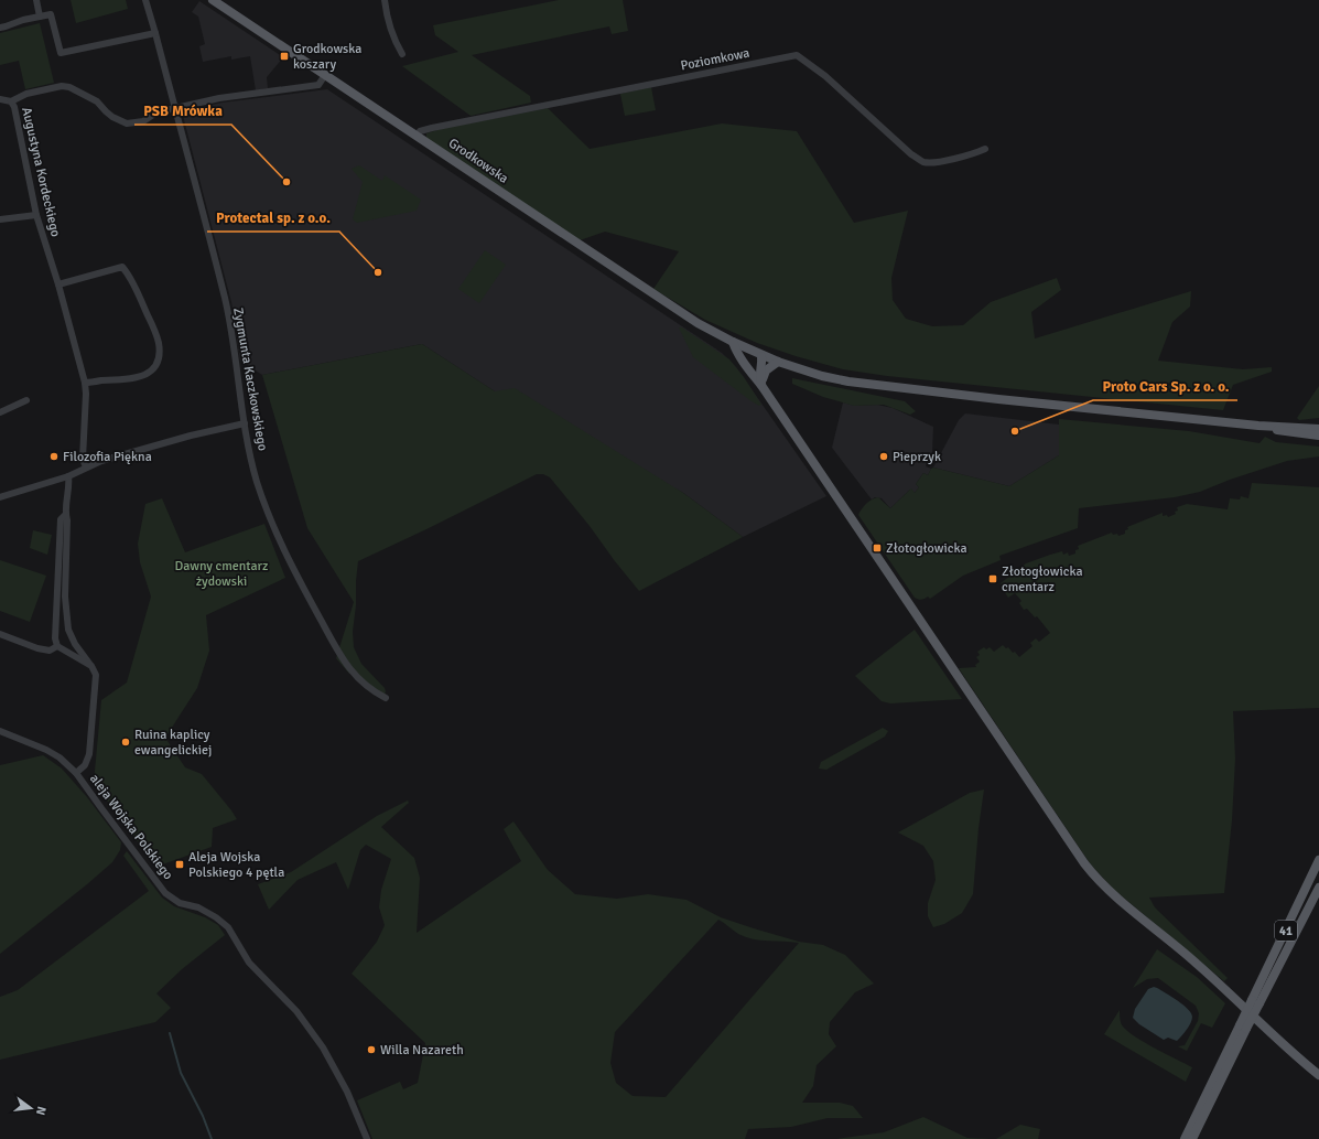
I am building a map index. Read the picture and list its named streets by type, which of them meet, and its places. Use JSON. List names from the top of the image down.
{
  "streets": {
    "main road": ["Grodkowska", "41"],
    "street": [
      "Poziomkowa",
      "Augustyna Kordeckiego",
      "Zygmunta Kaczkowskiego",
      "aleja Wojska Polskiego"
    ]
  },
  "crossings": [
    ["Poziomkowa", "Grodkowska"]
  ],
  "parks": ["Dawny cmentarz żydowski"],
  "places": {
    "transit": [
      "Grodkowska koszary",
      "Złotogłowicka",
      "Złotogłowicka cmentarz",
      "Aleja Wojska Polskiego 4 pętla"
    ],
    "other": [
      "PSB Mrówka",
      "Protectal sp. z o.o.",
      "Proto Cars Sp. z o. o.",
      "Filozofia Piękna",
      "Pieprzyk",
      "Ruina kaplicy ewangelickiej",
      "Willa Nazareth"
    ]
  },
  "north": "right"
}
